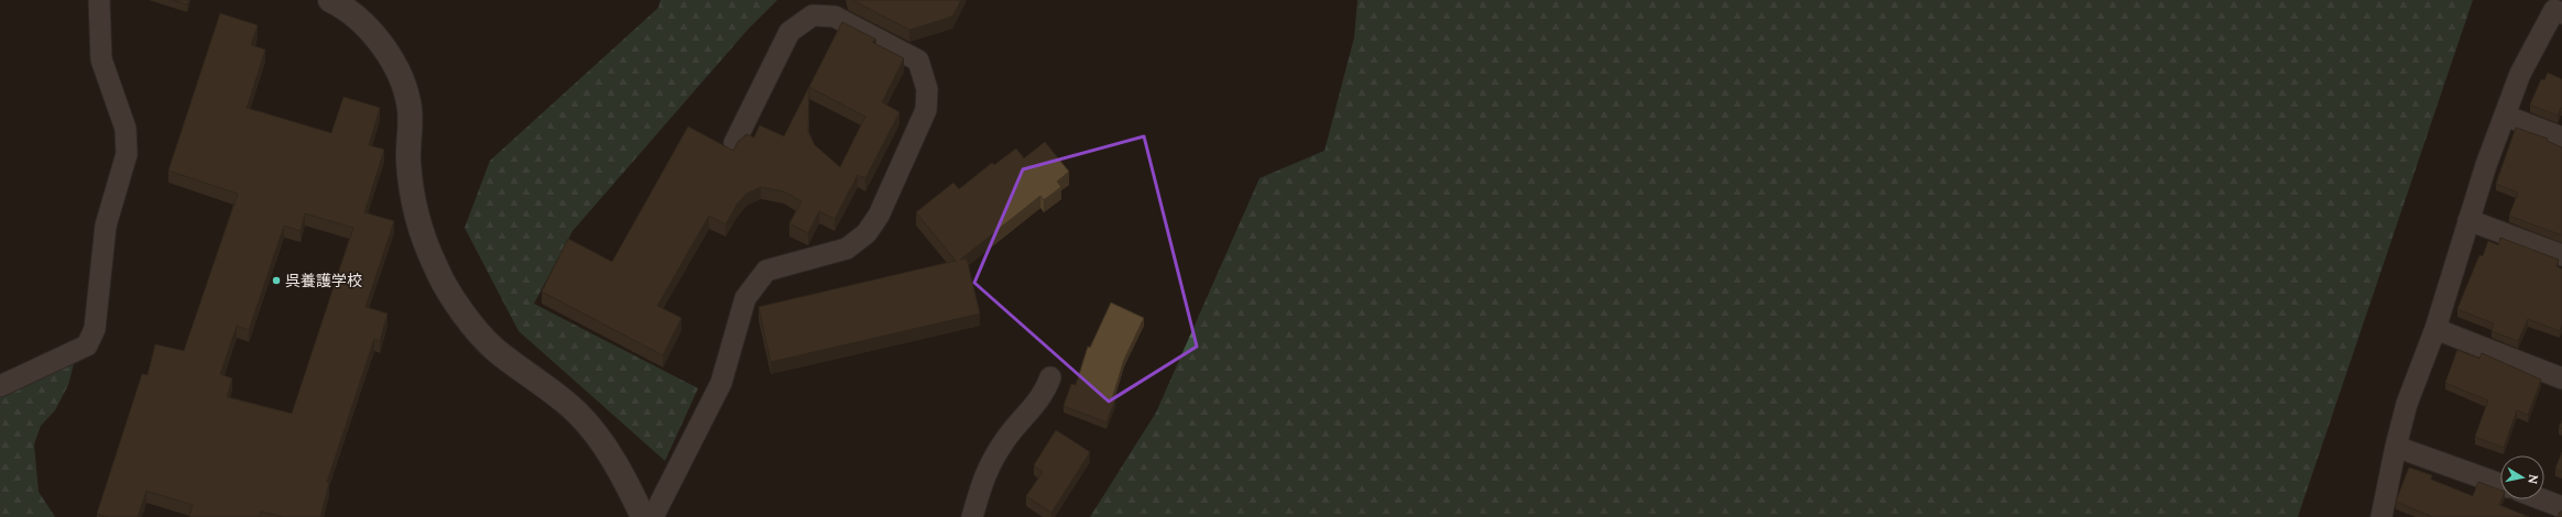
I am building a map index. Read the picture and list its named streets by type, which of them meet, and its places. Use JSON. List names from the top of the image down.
{
  "places": ["呉養護学校"],
  "north": "right"
}
